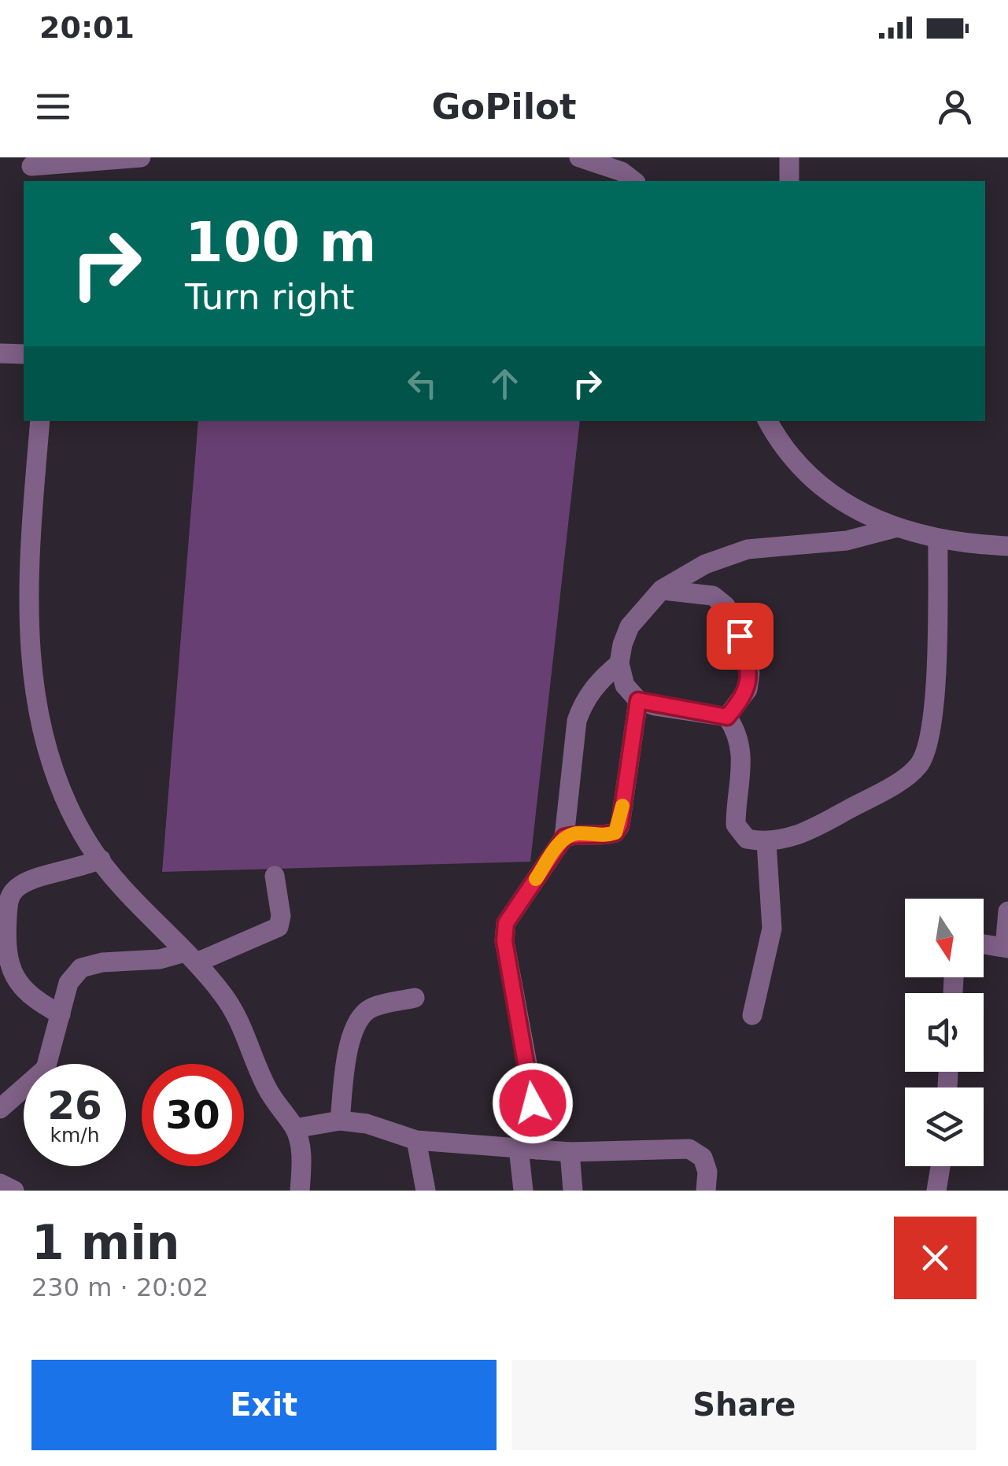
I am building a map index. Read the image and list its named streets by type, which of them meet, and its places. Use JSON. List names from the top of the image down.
{
  "north": "bottom",
  "page": {
    "status": "20:01",
    "header": "GoPilot",
    "turn": ["100 m", "Turn right"],
    "speed": "26 km/h",
    "limit": "30",
    "heading": ["1 min", "230 m · 20:02"],
    "buttons": ["Exit", "Share"]
  }
}
